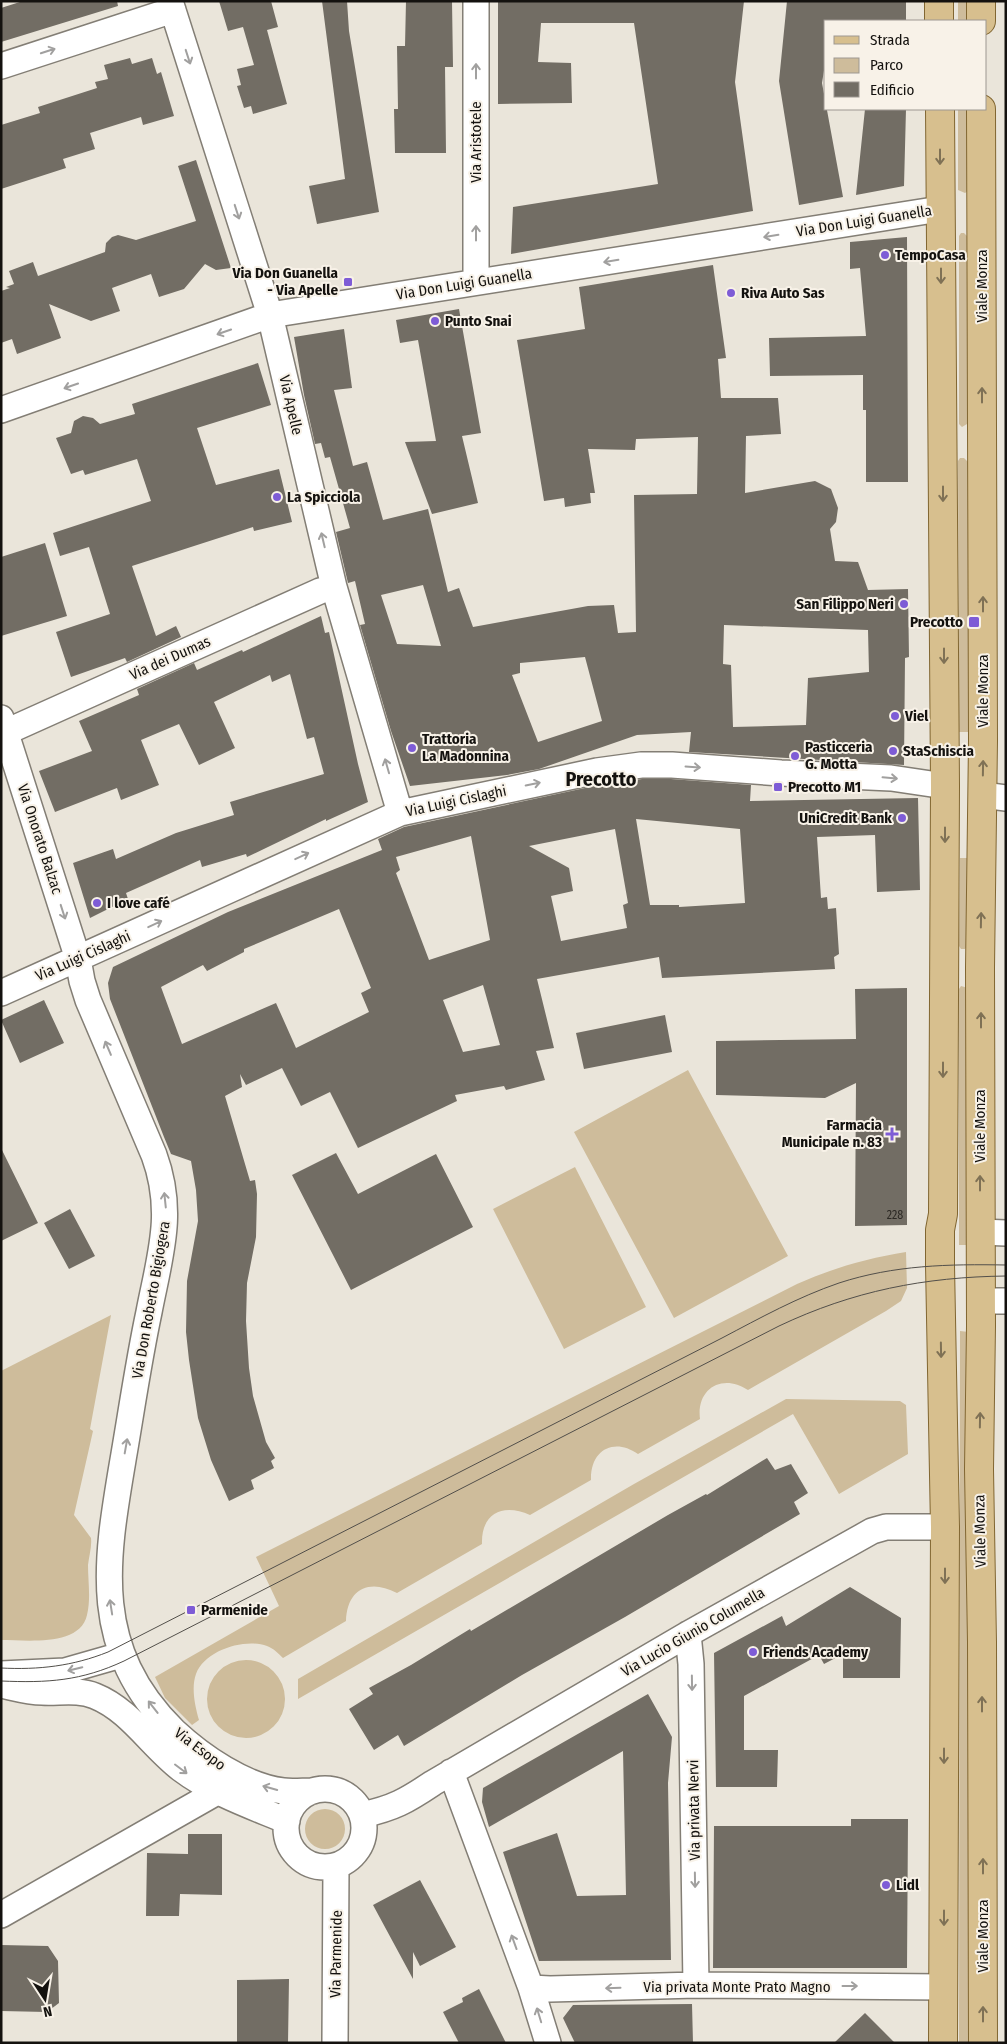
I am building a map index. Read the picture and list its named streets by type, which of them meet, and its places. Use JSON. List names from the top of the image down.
{
  "streets": {
    "main road": ["Viale Monza"],
    "street": [
      "Via Aristotele",
      "Via Don Luigi Guanella",
      "Via Apelle",
      "Via dei Dumas",
      "Via Luigi Cislaghi",
      "Via Onorato Balzac",
      "Via Don Roberto Bigiogera",
      "Via Lucio Giunio Columella",
      "Via Esopo",
      "Via privata Nervi",
      "Via Parmenide",
      "Via privata Monte Prato Magno"
    ]
  },
  "crossings": [
    ["Via Aristotele", "Via Don Luigi Guanella"],
    ["Via Don Luigi Guanella", "Via Apelle"],
    ["Via Apelle", "Via dei Dumas"],
    ["Via Apelle", "Via Luigi Cislaghi"],
    ["Via dei Dumas", "Via Onorato Balzac"],
    ["Via Luigi Cislaghi", "Via Onorato Balzac"],
    ["Via Luigi Cislaghi", "Via Don Roberto Bigiogera"],
    ["Via Onorato Balzac", "Via Don Roberto Bigiogera"],
    ["Via Don Roberto Bigiogera", "Via Esopo"],
    ["Via Lucio Giunio Columella", "Via Esopo"],
    ["Via Lucio Giunio Columella", "Via privata Nervi"],
    ["Via Lucio Giunio Columella", "Via Parmenide"],
    ["Via Esopo", "Via Parmenide"],
    ["Via privata Nervi", "Via privata Monte Prato Magno"]
  ],
  "one_way": [
    "Via Aristotele",
    "Via Don Luigi Guanella",
    "Via Luigi Cislaghi",
    "Via Onorato Balzac",
    "Via Don Roberto Bigiogera"
  ],
  "districts": ["Precotto"],
  "places": {
    "other": [
      "TempoCasa",
      "Riva Auto Sas",
      "Punto Snai",
      "La Spicciola",
      "San Filippo Neri",
      "Viel",
      "Trattoria La Madonnina",
      "StaSchiscia",
      "Pasticceria G. Motta",
      "UniCredit Bank",
      "I love café",
      "Friends Academy",
      "Lidl"
    ],
    "transit": [
      "Via Don Guanella - Via Apelle",
      "Precotto",
      "Precotto M1",
      "Parmenide"
    ],
    "health": ["Farmacia Municipale n. 83"]
  },
  "house_numbers": ["228"],
  "legend": ["Strada", "Parco", "Edificio"],
  "north": "bottom"
}
